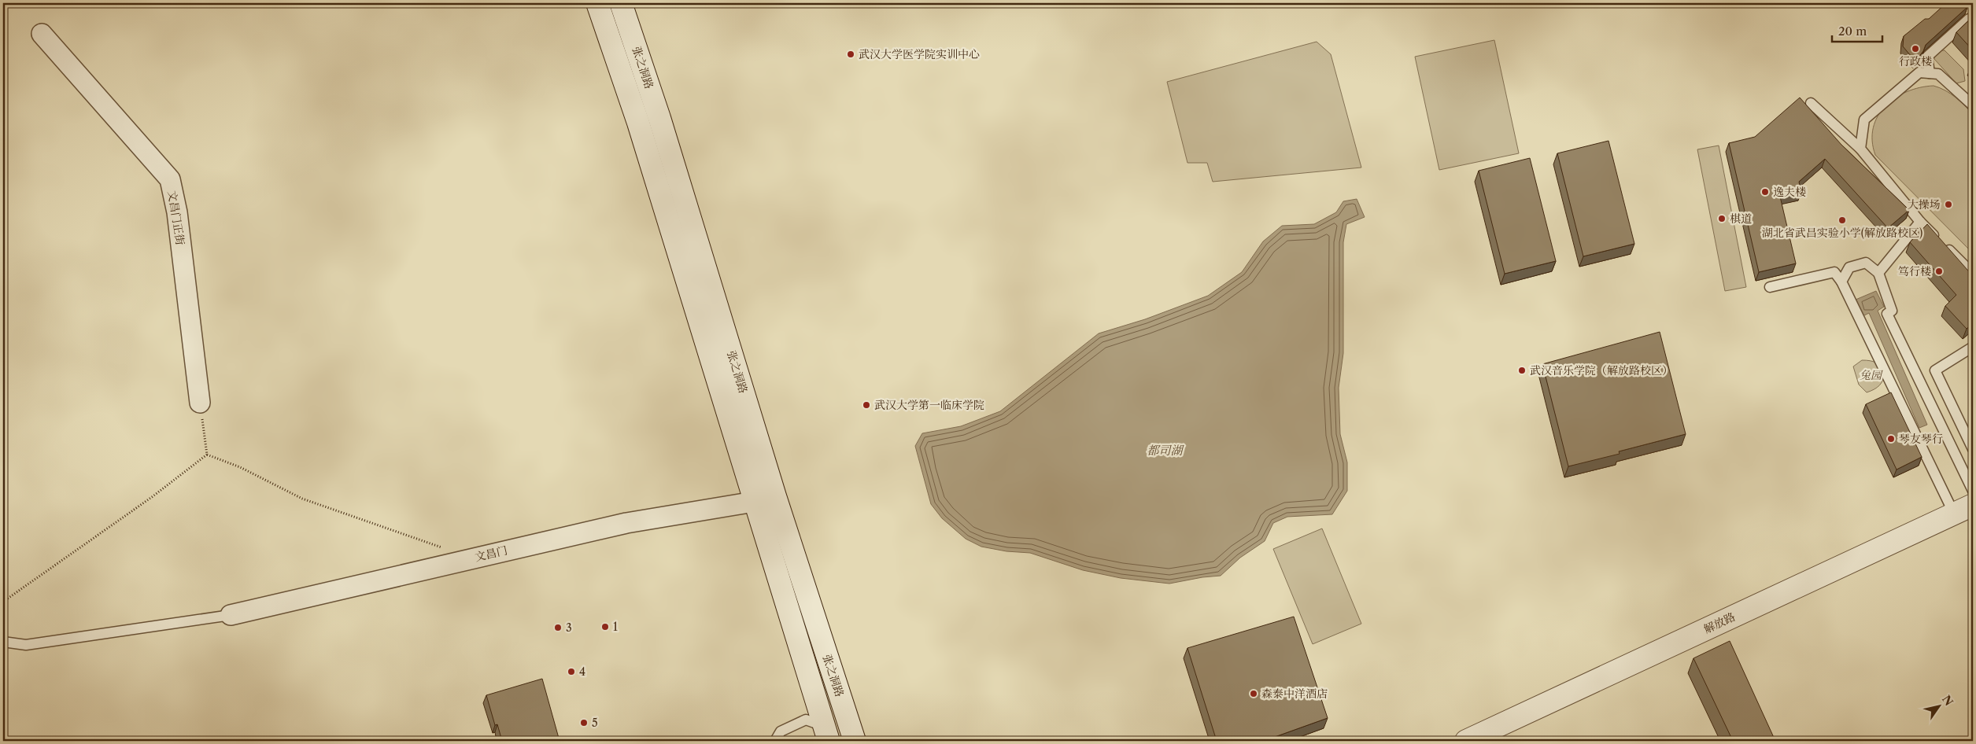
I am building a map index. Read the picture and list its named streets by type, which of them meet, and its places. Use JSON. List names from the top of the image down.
{
  "streets": {
    "main road": ["张之洞路", "解放路"],
    "street": ["文昌门正街", "文昌门"]
  },
  "crossings": [
    ["张之洞路", "文昌门"]
  ],
  "water": ["都司湖"],
  "parks": ["兔园"],
  "places": [
    "行政楼",
    "武汉大学医学院实训中心",
    "逸夫楼",
    "大操场",
    "棋道",
    "湖北省武昌实验小学(解放路校区)",
    "笃行楼",
    "武汉音乐学院（解放路校区）",
    "武汉大学第一临床学院",
    "琴友琴行",
    "1",
    "3",
    "4",
    "森泰中洋酒店",
    "5"
  ],
  "scale_bar": "20 m",
  "north": "top right"
}
